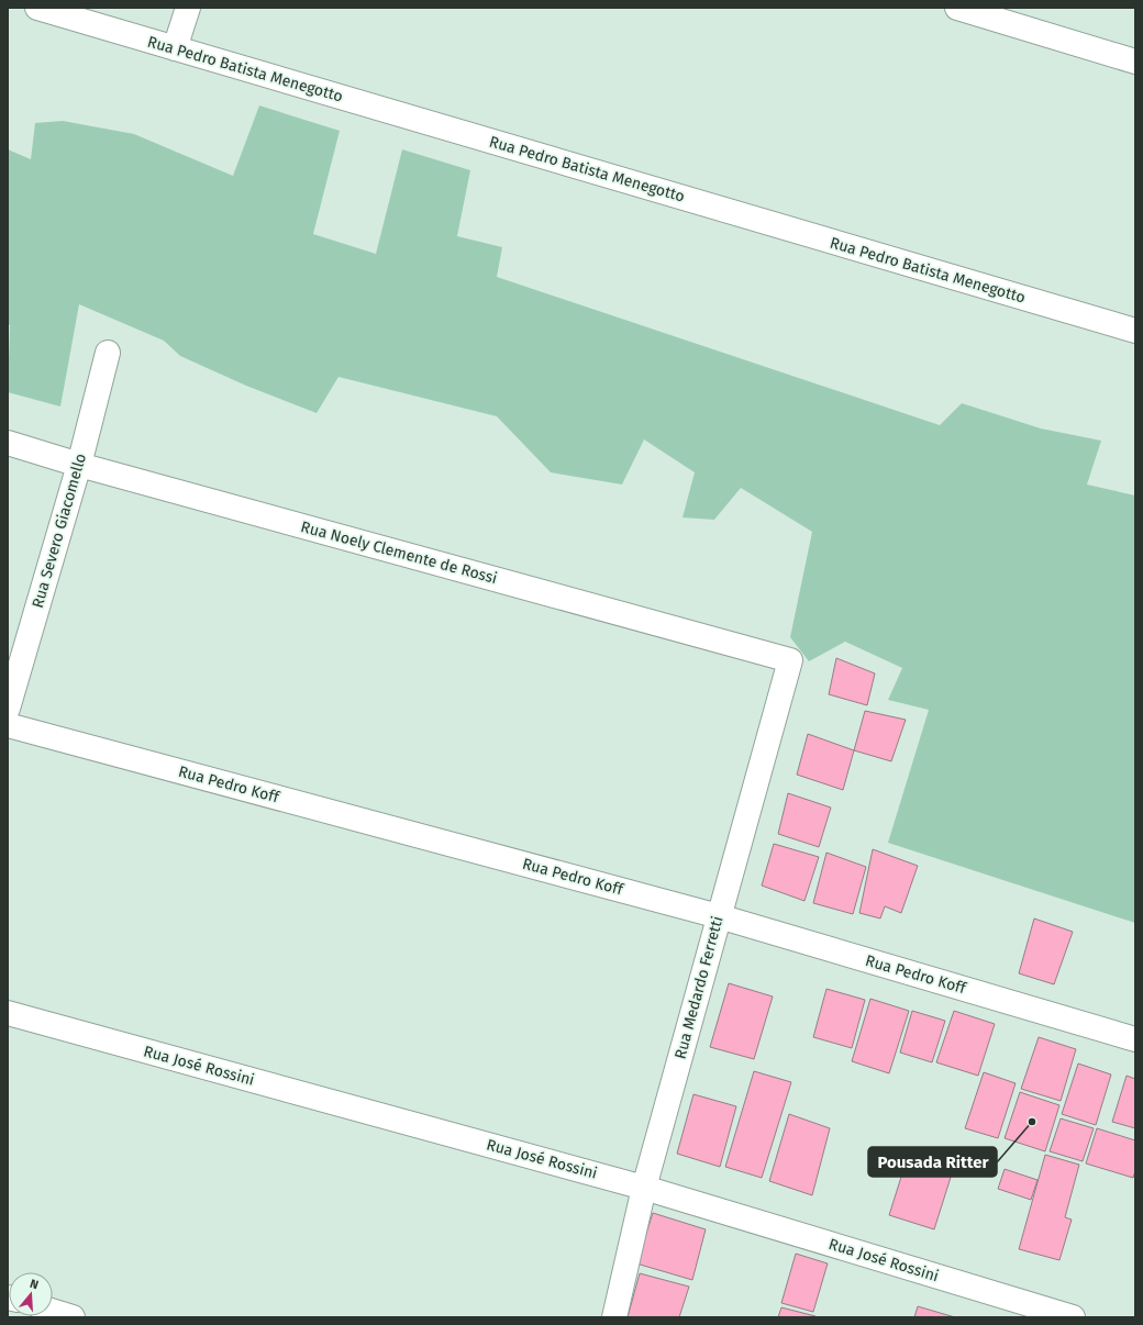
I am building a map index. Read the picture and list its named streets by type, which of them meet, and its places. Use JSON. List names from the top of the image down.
{
  "streets": {
    "street": [
      "Rua Pedro Batista Menegotto",
      "Rua Severo Giacomello",
      "Rua Noely Clemente de Rossi",
      "Rua Pedro Koff",
      "Rua Medardo Ferretti",
      "Rua José Rossini"
    ]
  },
  "crossings": [
    ["Rua Severo Giacomello", "Rua Noely Clemente de Rossi"],
    ["Rua Noely Clemente de Rossi", "Rua Medardo Ferretti"],
    ["Rua Pedro Koff", "Rua Medardo Ferretti"],
    ["Rua Medardo Ferretti", "Rua José Rossini"]
  ],
  "places": ["Pousada Ritter"],
  "north": "top"
}
